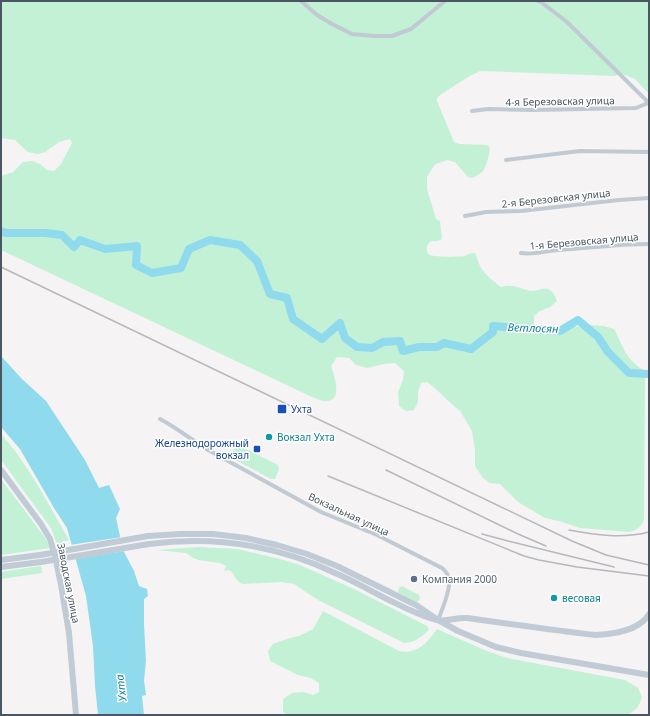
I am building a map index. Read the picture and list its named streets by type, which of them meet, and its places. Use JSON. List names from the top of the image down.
{
  "streets": {
    "street": [
      "4-я Березовская улица",
      "2-я Березовская улица",
      "1-я Березовская улица",
      "Вокзальная улица",
      "Заводская улица"
    ]
  },
  "water": ["Ветлосян", "Ухта"],
  "places": {
    "transit": ["Ухта", "Железнодорожный вокзал"],
    "other": ["Вокзал Ухта", "Компания 2000", "весовая"]
  }
}
